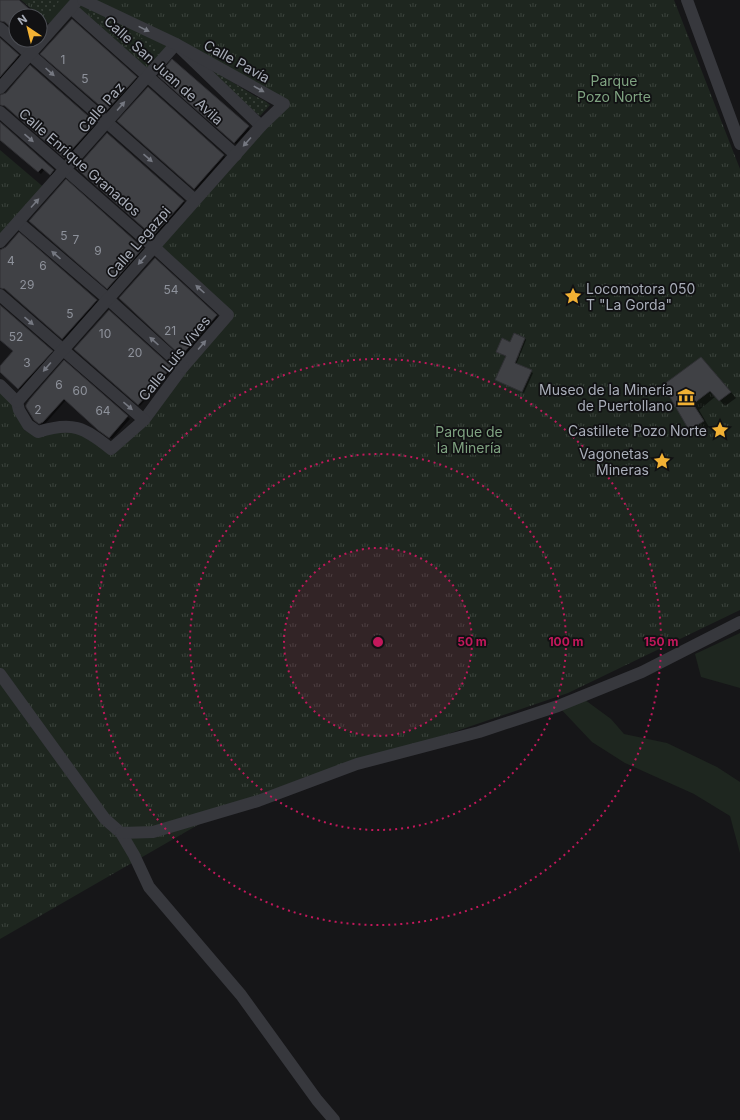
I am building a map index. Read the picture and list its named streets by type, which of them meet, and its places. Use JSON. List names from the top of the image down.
{
  "streets": {
    "street": [
      "Calle Pavía",
      "Calle San Juan de Avila",
      "Calle Paz",
      "Calle Enrique Granados",
      "Calle Legazpi",
      "Calle Luis Vives"
    ]
  },
  "crossings": [
    ["Calle Pavía", "Calle Paz"],
    ["Calle Pavía", "Calle Legazpi"],
    ["Calle San Juan de Avila", "Calle Paz"],
    ["Calle San Juan de Avila", "Calle Legazpi"],
    ["Calle Paz", "Calle Enrique Granados"],
    ["Calle Enrique Granados", "Calle Legazpi"],
    ["Calle Enrique Granados", "Calle Luis Vives"],
    ["Calle Legazpi", "Calle Luis Vives"]
  ],
  "one_way": ["Calle Legazpi"],
  "parks": ["Parque Pozo Norte", "Parque de la Minería"],
  "places": {
    "place": ["Locomotora 050 T \"La Gorda\"", "Castillete Pozo Norte", "Vagonetas Mineras"],
    "museum": ["Museo de la Minería de Puertollano"]
  },
  "house_numbers": [
    "1",
    "5",
    "5",
    "7",
    "9",
    "4",
    "6",
    "29",
    "54",
    "5",
    "21",
    "10",
    "52",
    "20",
    "3",
    "6",
    "60",
    "2",
    "64"
  ],
  "north": "top left",
  "rings": ["50 m", "100 m", "150 m"]
}
